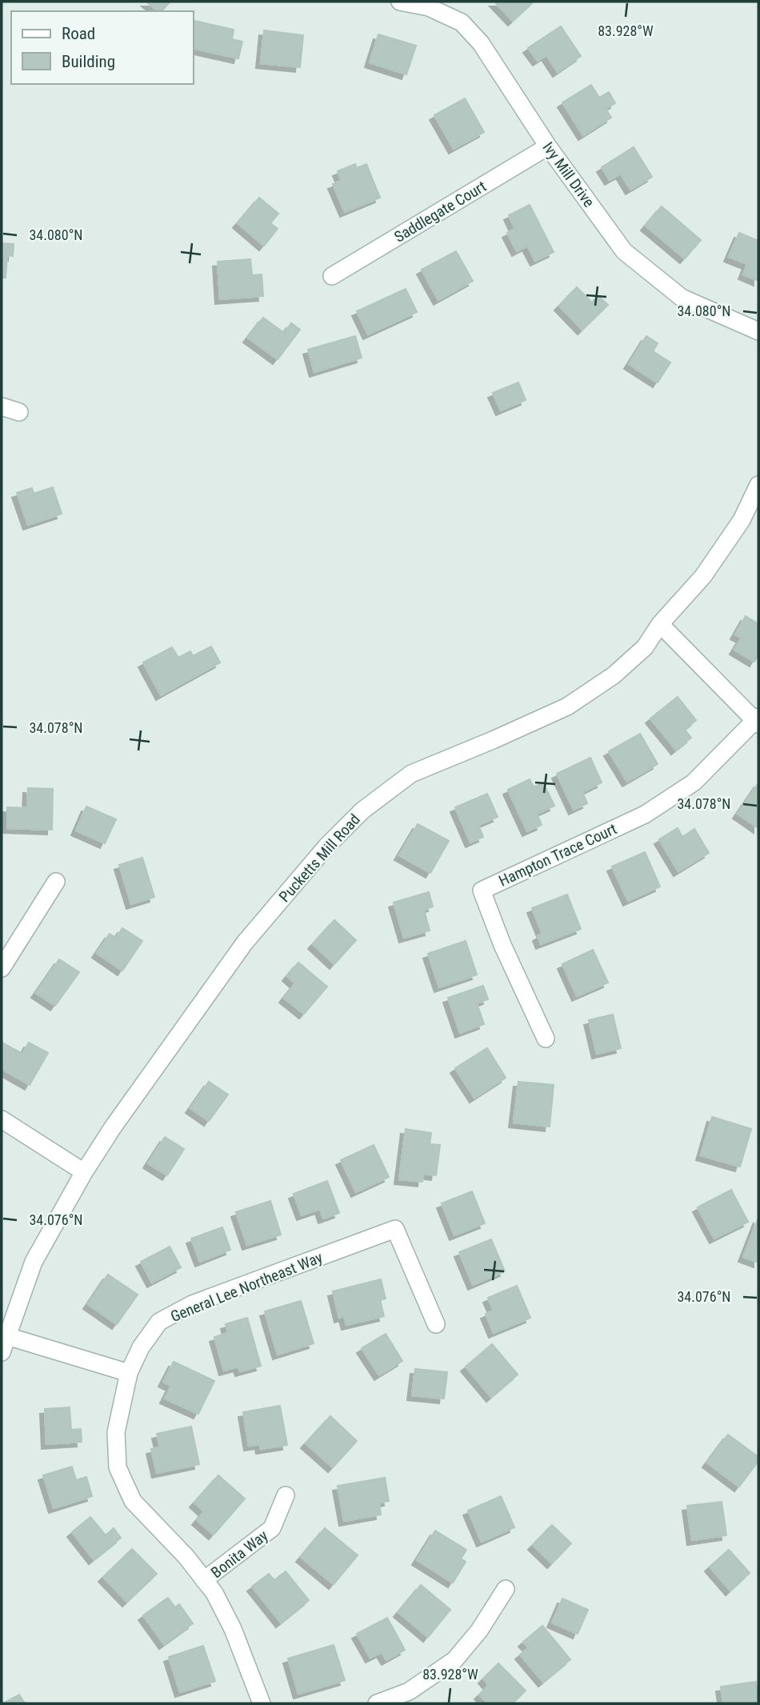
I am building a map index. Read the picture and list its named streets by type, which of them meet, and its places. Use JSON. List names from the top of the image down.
{
  "streets": {
    "street": [
      "Ivy Mill Drive",
      "Saddlegate Court",
      "Hampton Trace Court",
      "Pucketts Mill Road",
      "General Lee Northeast Way",
      "Bonita Way"
    ]
  },
  "crossings": [
    ["Ivy Mill Drive", "Saddlegate Court"],
    ["General Lee Northeast Way", "Bonita Way"]
  ],
  "legend": ["Road", "Building"],
  "coordinates": [
    "83.928°W",
    "34.080°N",
    "34.078°N",
    "34.076°N"
  ]
}
